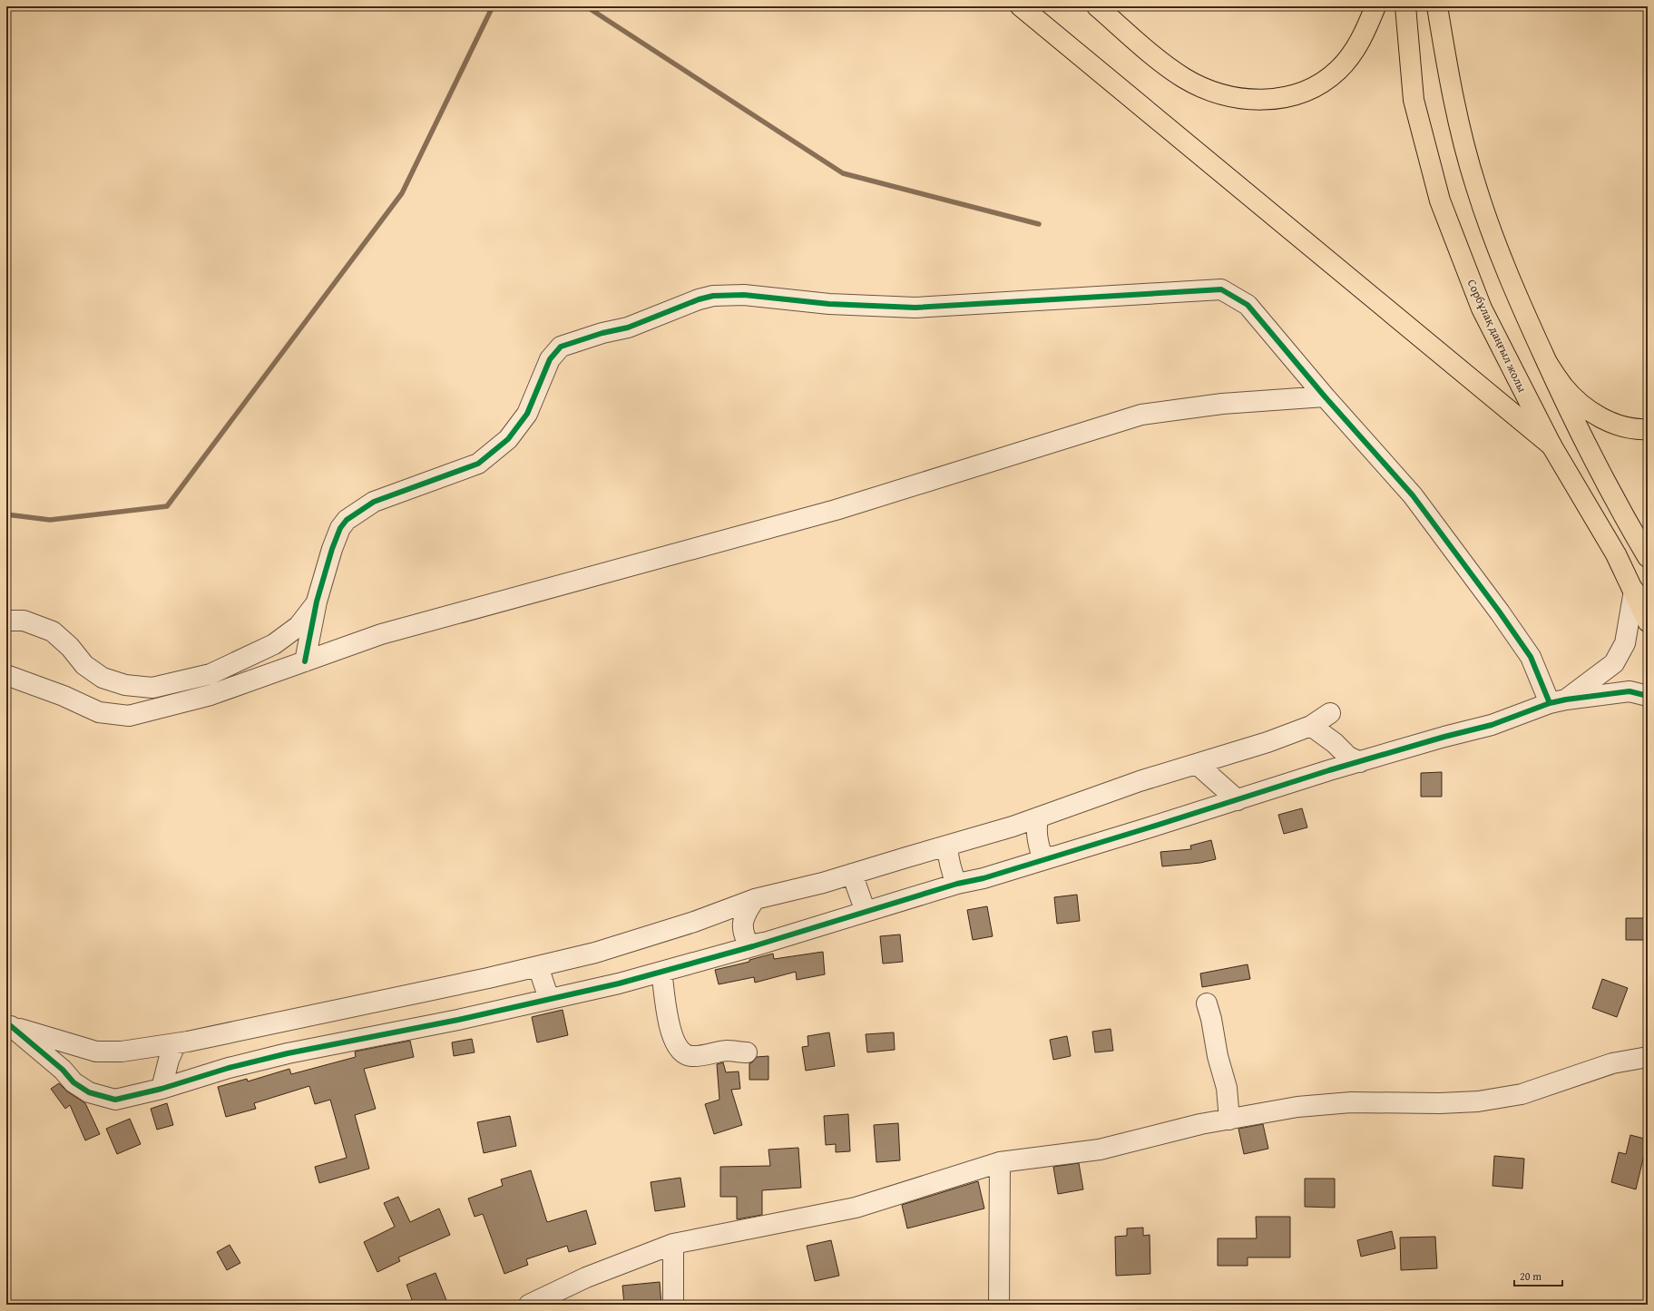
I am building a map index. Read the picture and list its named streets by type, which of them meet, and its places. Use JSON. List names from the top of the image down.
{
  "streets": {
    "main road": ["Сорбұлақ даңғыл жолы"]
  },
  "scale_bar": "20 m"
}
